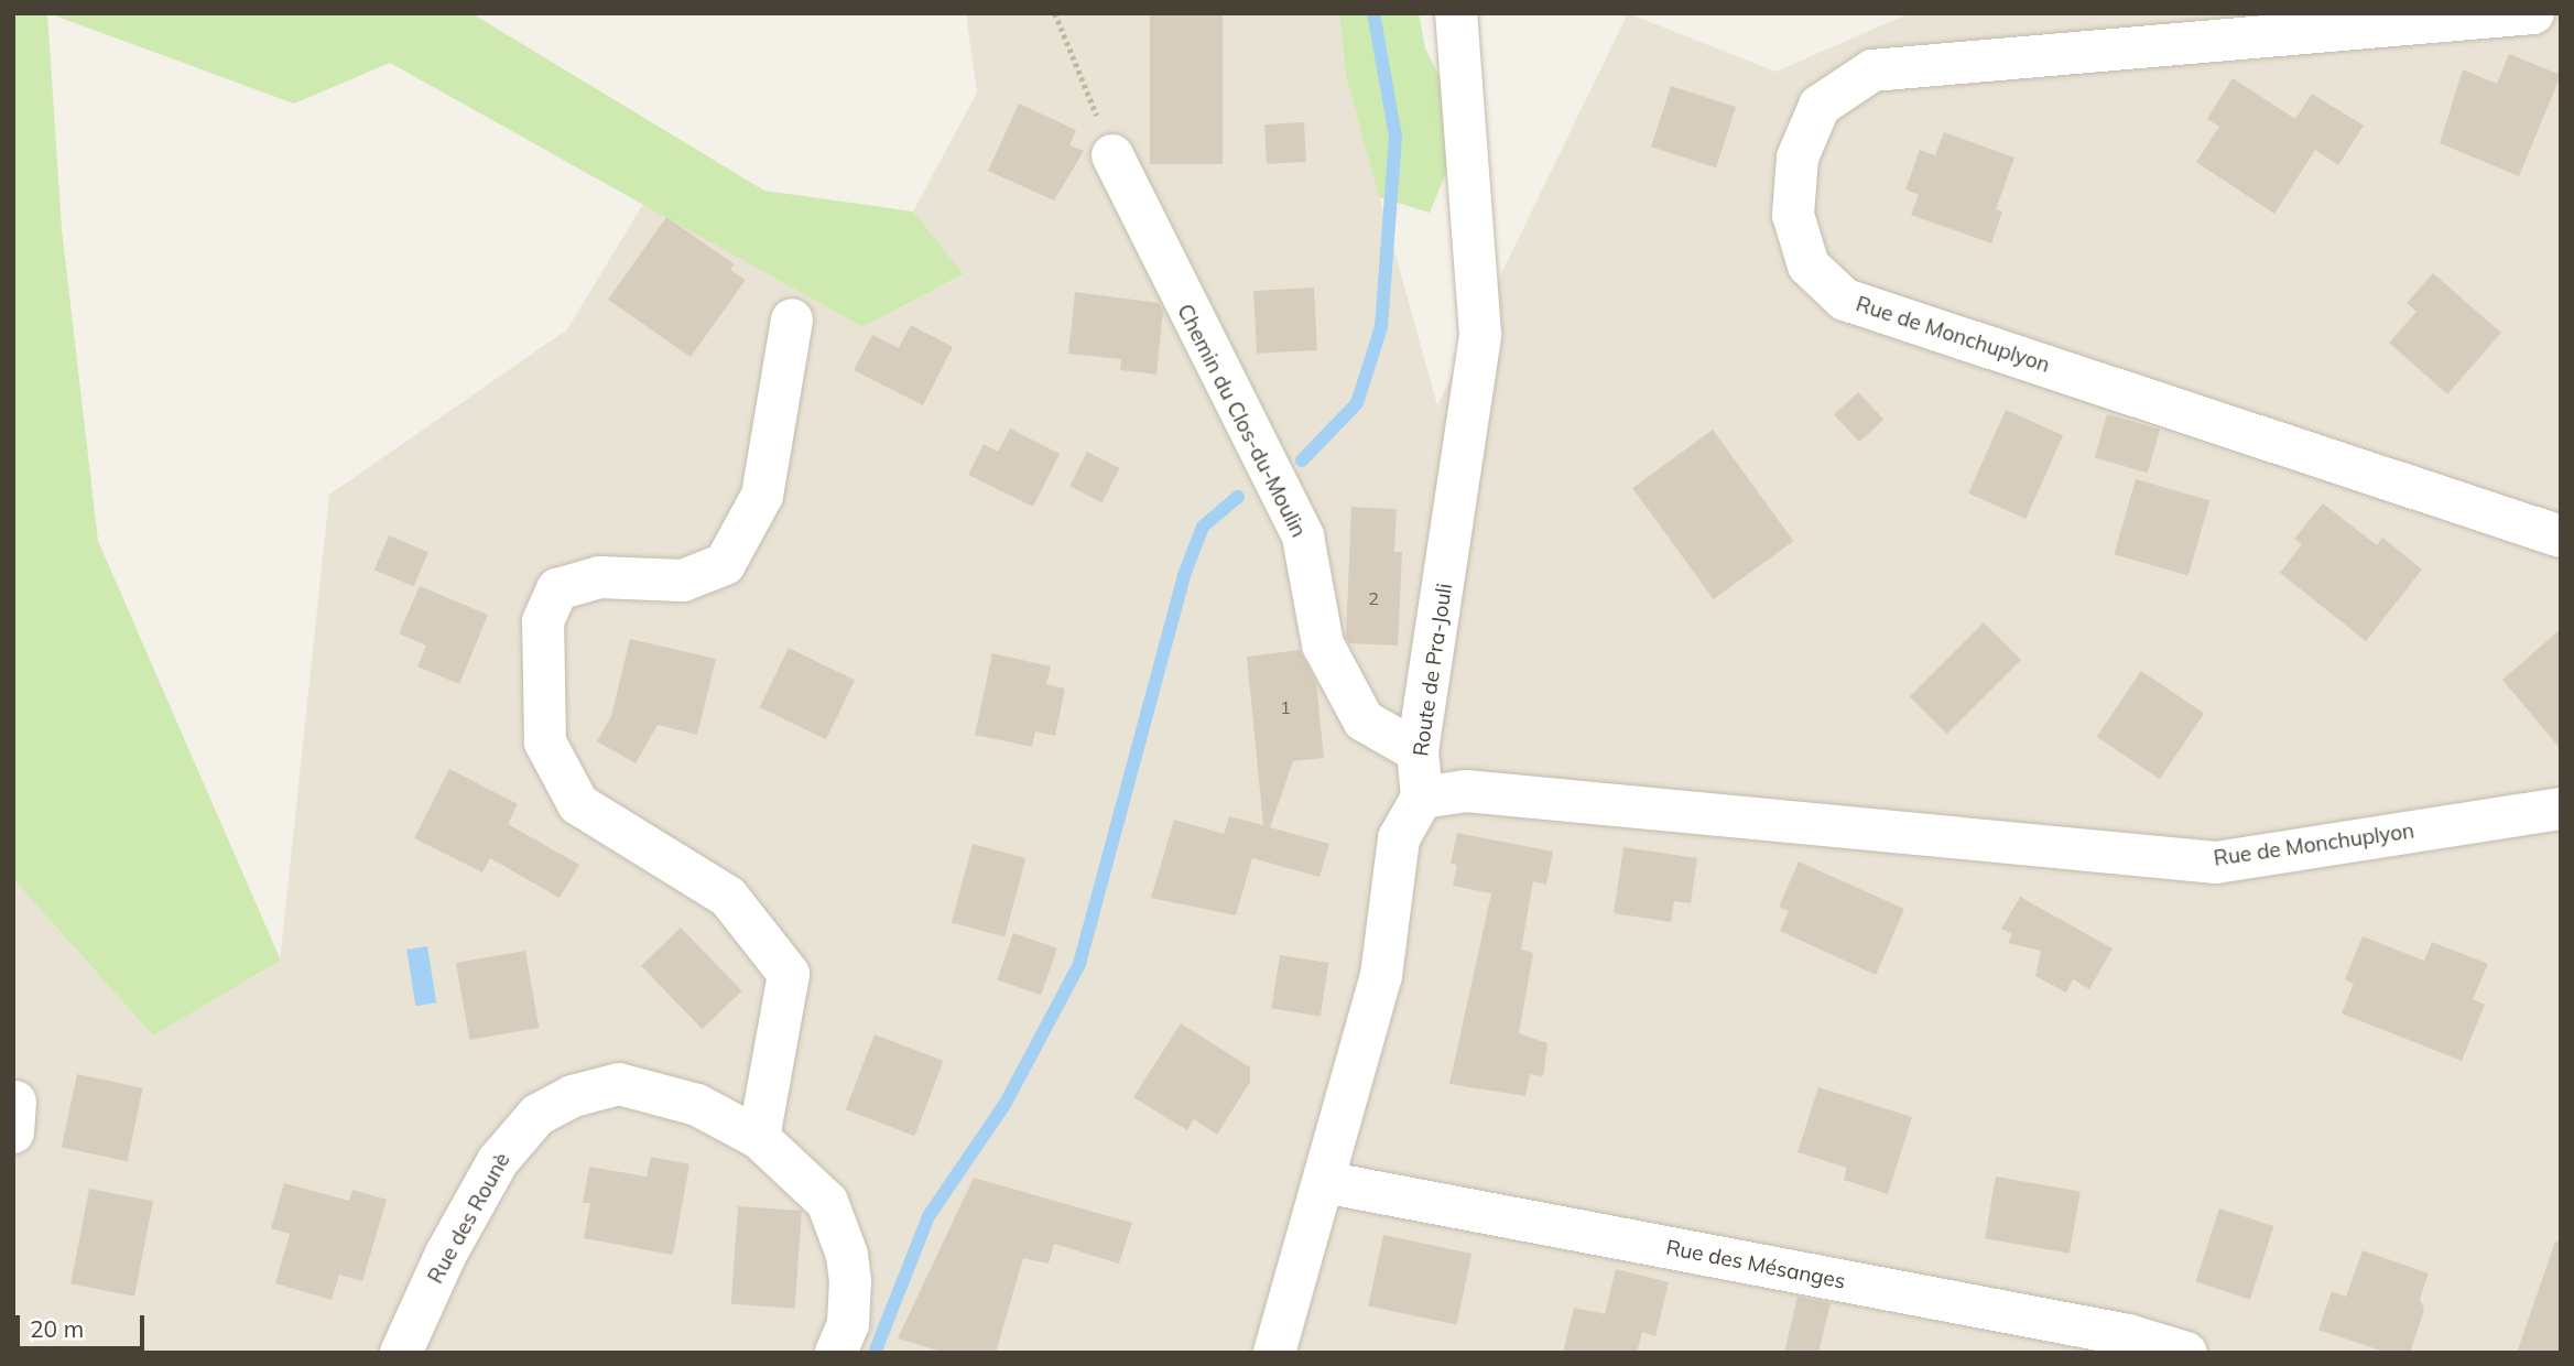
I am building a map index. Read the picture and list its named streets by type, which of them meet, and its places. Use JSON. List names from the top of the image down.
{
  "streets": {
    "street": [
      "Rue de Monchuplyon",
      "Chemin du Clos-du-Moulin",
      "Route de Pra-Jouli",
      "Rue des Rounè",
      "Rue des Mésanges"
    ]
  },
  "crossings": [
    ["Rue de Monchuplyon", "Route de Pra-Jouli"],
    ["Chemin du Clos-du-Moulin", "Route de Pra-Jouli"]
  ],
  "house_numbers": ["2", "1"],
  "scale_bar": "20 m"
}
